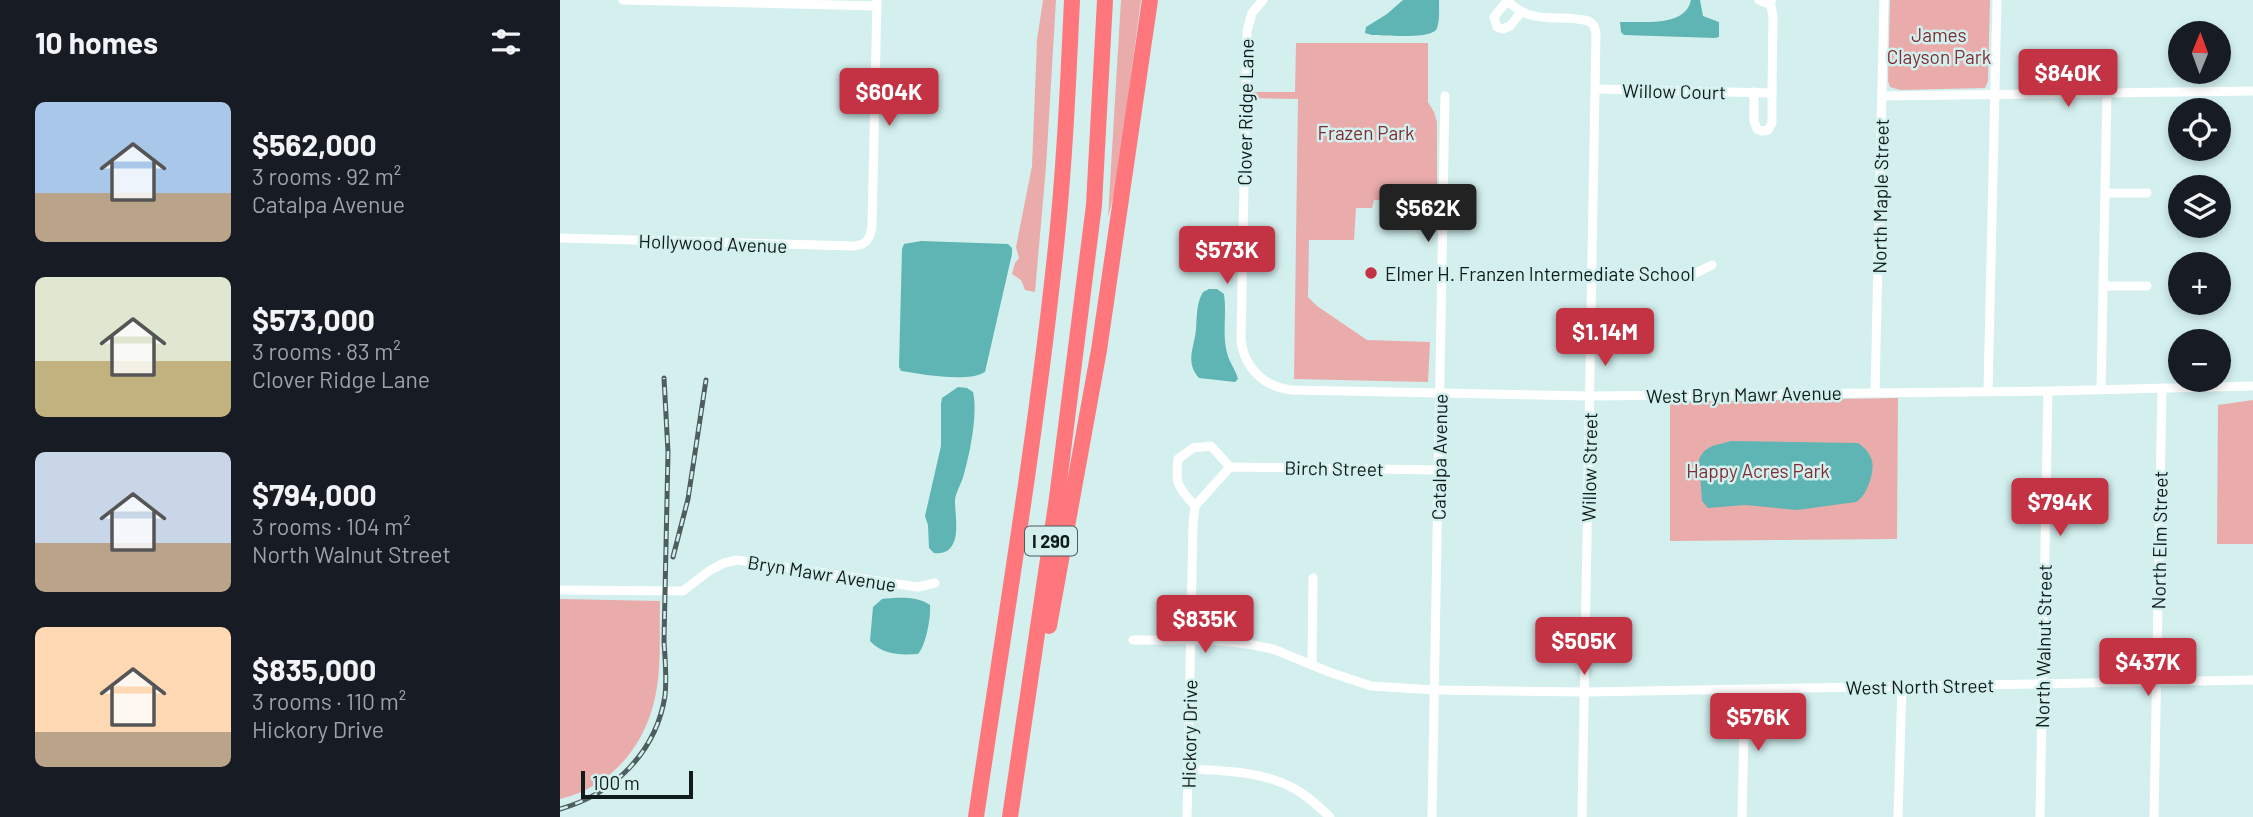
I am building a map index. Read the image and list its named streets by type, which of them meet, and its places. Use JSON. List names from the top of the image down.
{
  "streets": {
    "highway": ["I 290"],
    "street": [
      "Willow Court",
      "Clover Ridge Lane",
      "North Maple Street",
      "Hollywood Avenue",
      "West Bryn Mawr Avenue",
      "Catalpa Avenue",
      "Willow Street",
      "Birch Street",
      "North Elm Street",
      "Bryn Mawr Avenue",
      "North Walnut Street",
      "West North Street",
      "Hickory Drive"
    ]
  },
  "crossings": [
    ["Willow Court", "Willow Street"],
    ["Clover Ridge Lane", "West Bryn Mawr Avenue"],
    ["Clover Ridge Lane", "Catalpa Avenue"],
    ["North Maple Street", "West Bryn Mawr Avenue"],
    ["West Bryn Mawr Avenue", "Catalpa Avenue"],
    ["West Bryn Mawr Avenue", "Willow Street"],
    ["West Bryn Mawr Avenue", "North Elm Street"],
    ["West Bryn Mawr Avenue", "North Walnut Street"],
    ["Catalpa Avenue", "Birch Street"],
    ["Catalpa Avenue", "West North Street"],
    ["Willow Street", "West North Street"],
    ["North Elm Street", "West North Street"],
    ["North Walnut Street", "West North Street"],
    ["West North Street", "Hickory Drive"]
  ],
  "parks": ["James Clayson Park", "Frazen Park", "Happy Acres Park"],
  "places": ["Elmer H. Franzen Intermediate School"],
  "scale_bar": "100 m",
  "north": "top",
  "page": {
    "heading": "10 homes",
    "map_buttons": ["+", "−"],
    "price": [
      "$840K",
      "$604K",
      "$562K",
      "$573K",
      "$1.14M",
      "$794K",
      "$835K",
      "$505K",
      "$437K",
      "$576K"
    ],
    "list": [
      {
        "name": "$562,000",
        "note": "3 rooms · 92 m² · Catalpa Avenue"
      },
      {
        "name": "$573,000",
        "note": "3 rooms · 83 m² · Clover Ridge Lane"
      },
      {
        "name": "$794,000",
        "note": "3 rooms · 104 m² · North Walnut Street"
      },
      {
        "name": "$835,000",
        "note": "3 rooms · 110 m² · Hickory Drive"
      }
    ],
    "scale": "100 m"
  }
}
